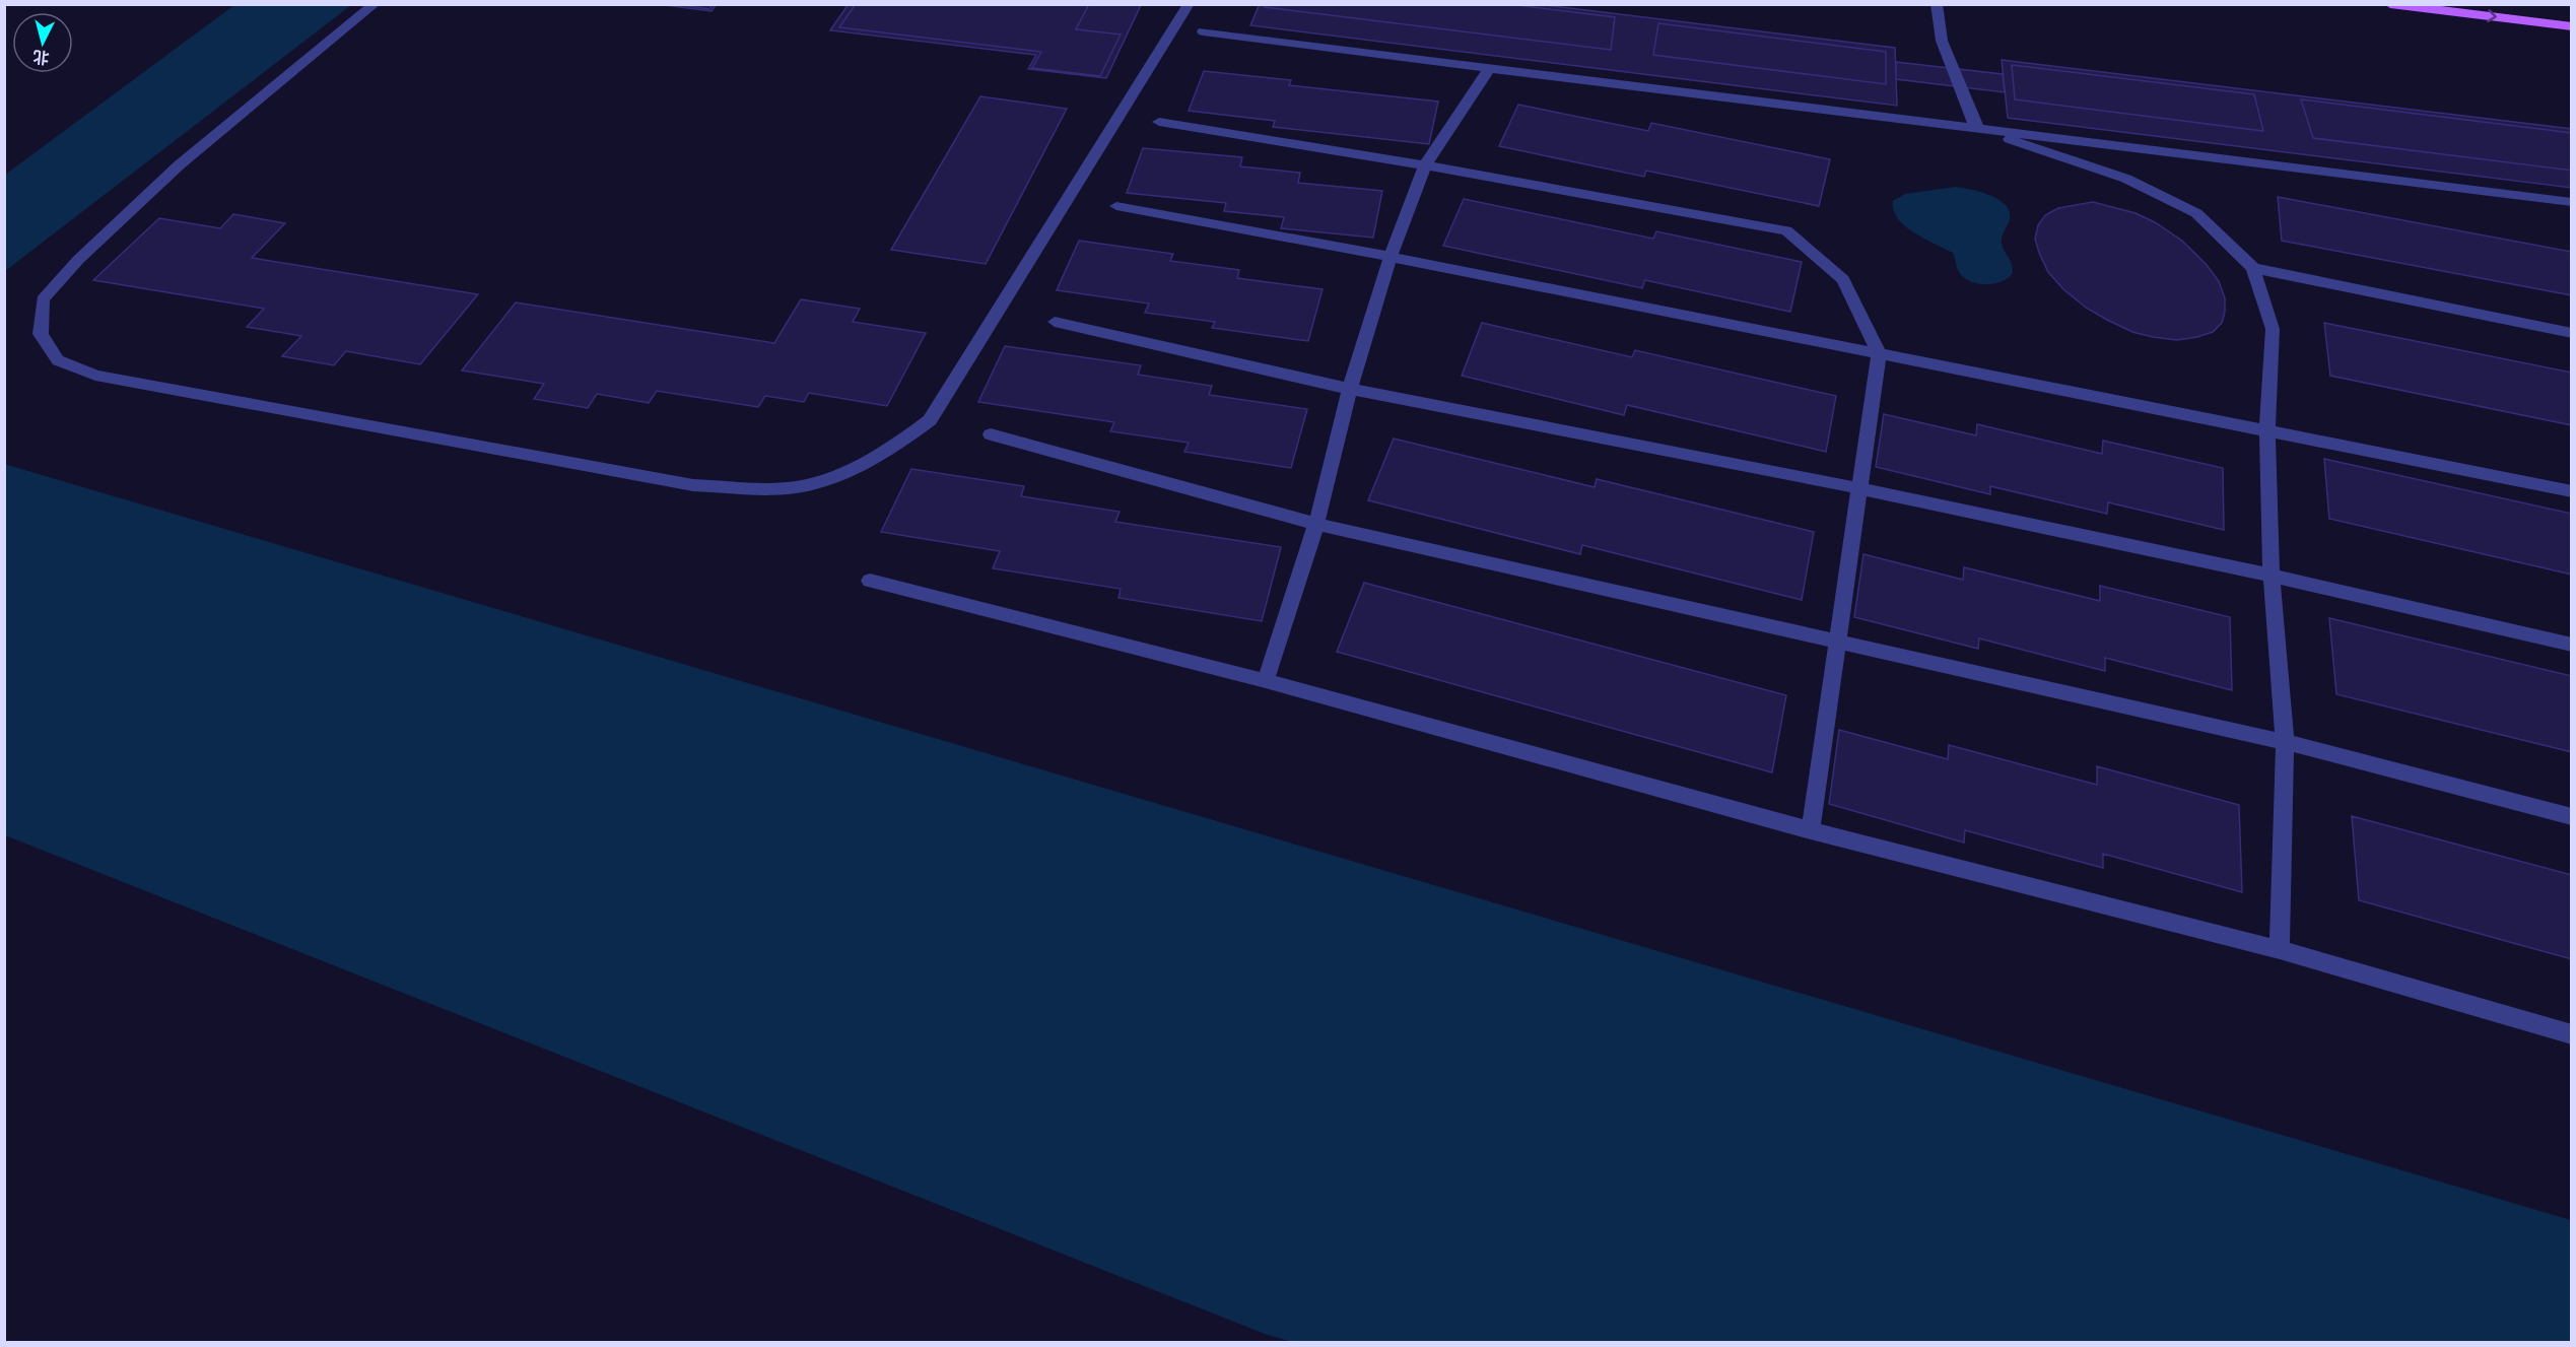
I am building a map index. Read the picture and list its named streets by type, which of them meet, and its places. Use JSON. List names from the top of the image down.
{
  "north": "bottom"
}
